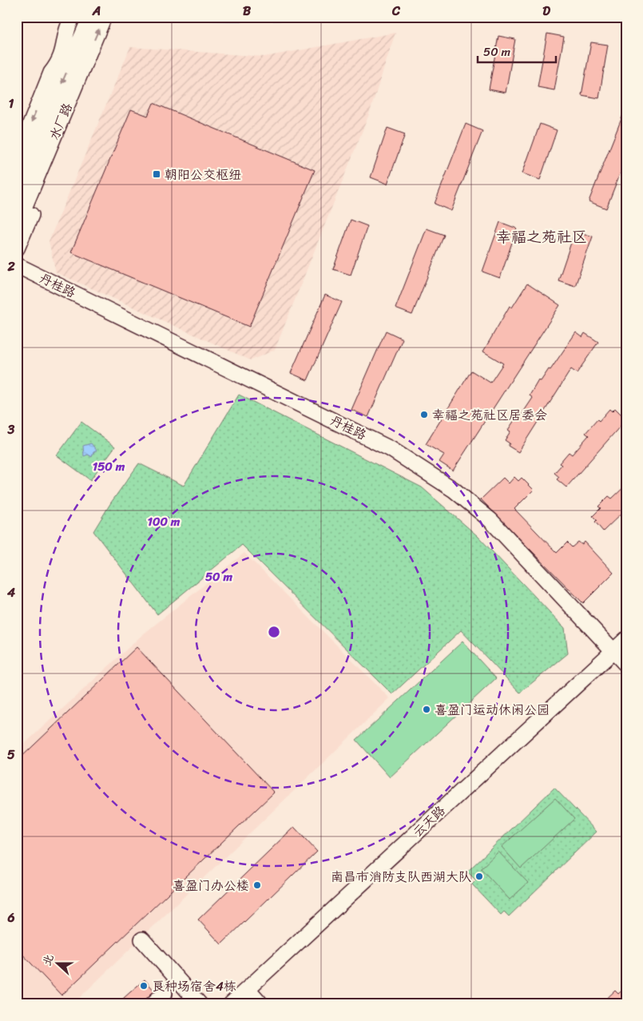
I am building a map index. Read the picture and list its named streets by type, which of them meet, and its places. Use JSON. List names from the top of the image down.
{
  "streets": {
    "street": ["水厂路", "丹桂路", "云天路"]
  },
  "crossings": [
    ["丹桂路", "云天路"]
  ],
  "districts": ["幸福之苑社区"],
  "places": {
    "transit": ["朝阳公交枢纽"],
    "other": [
      "幸福之苑社区居委会",
      "喜盈门运动休闲公园",
      "南昌市消防支队西湖大队",
      "喜盈门办公楼",
      "良种场宿舍4栋"
    ]
  },
  "scale_bar": "50 m",
  "north": "left",
  "grid": {
    "columns": [
      "A",
      "B",
      "C",
      "D"
    ],
    "rows": [
      "1",
      "2",
      "3",
      "4",
      "5",
      "6"
    ]
  },
  "rings": ["150 m", "100 m", "50 m"]
}
